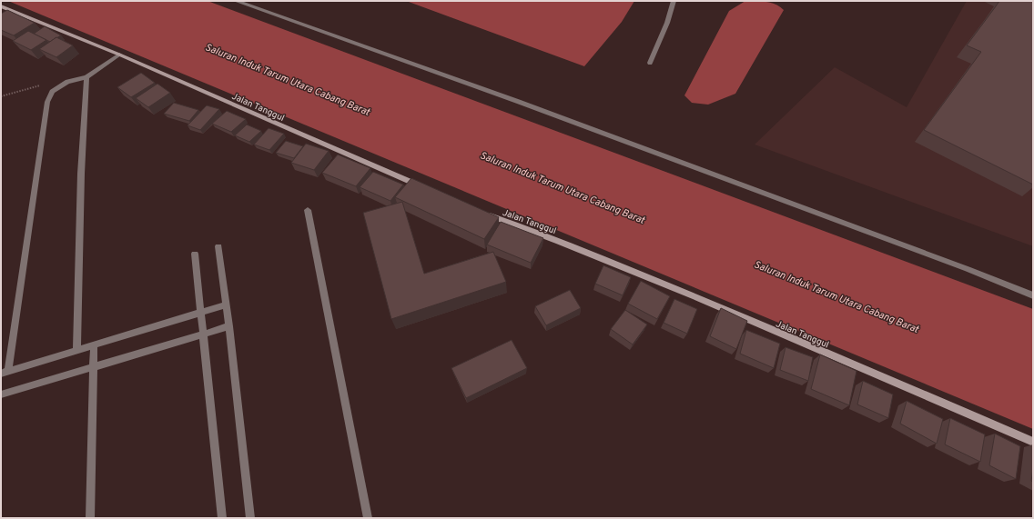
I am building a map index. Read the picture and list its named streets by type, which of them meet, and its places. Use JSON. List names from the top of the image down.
{
  "streets": {
    "street": ["Jalan Tanggul"]
  },
  "water": ["Saluran Induk Tarum Utara Cabang Barat"]
}
